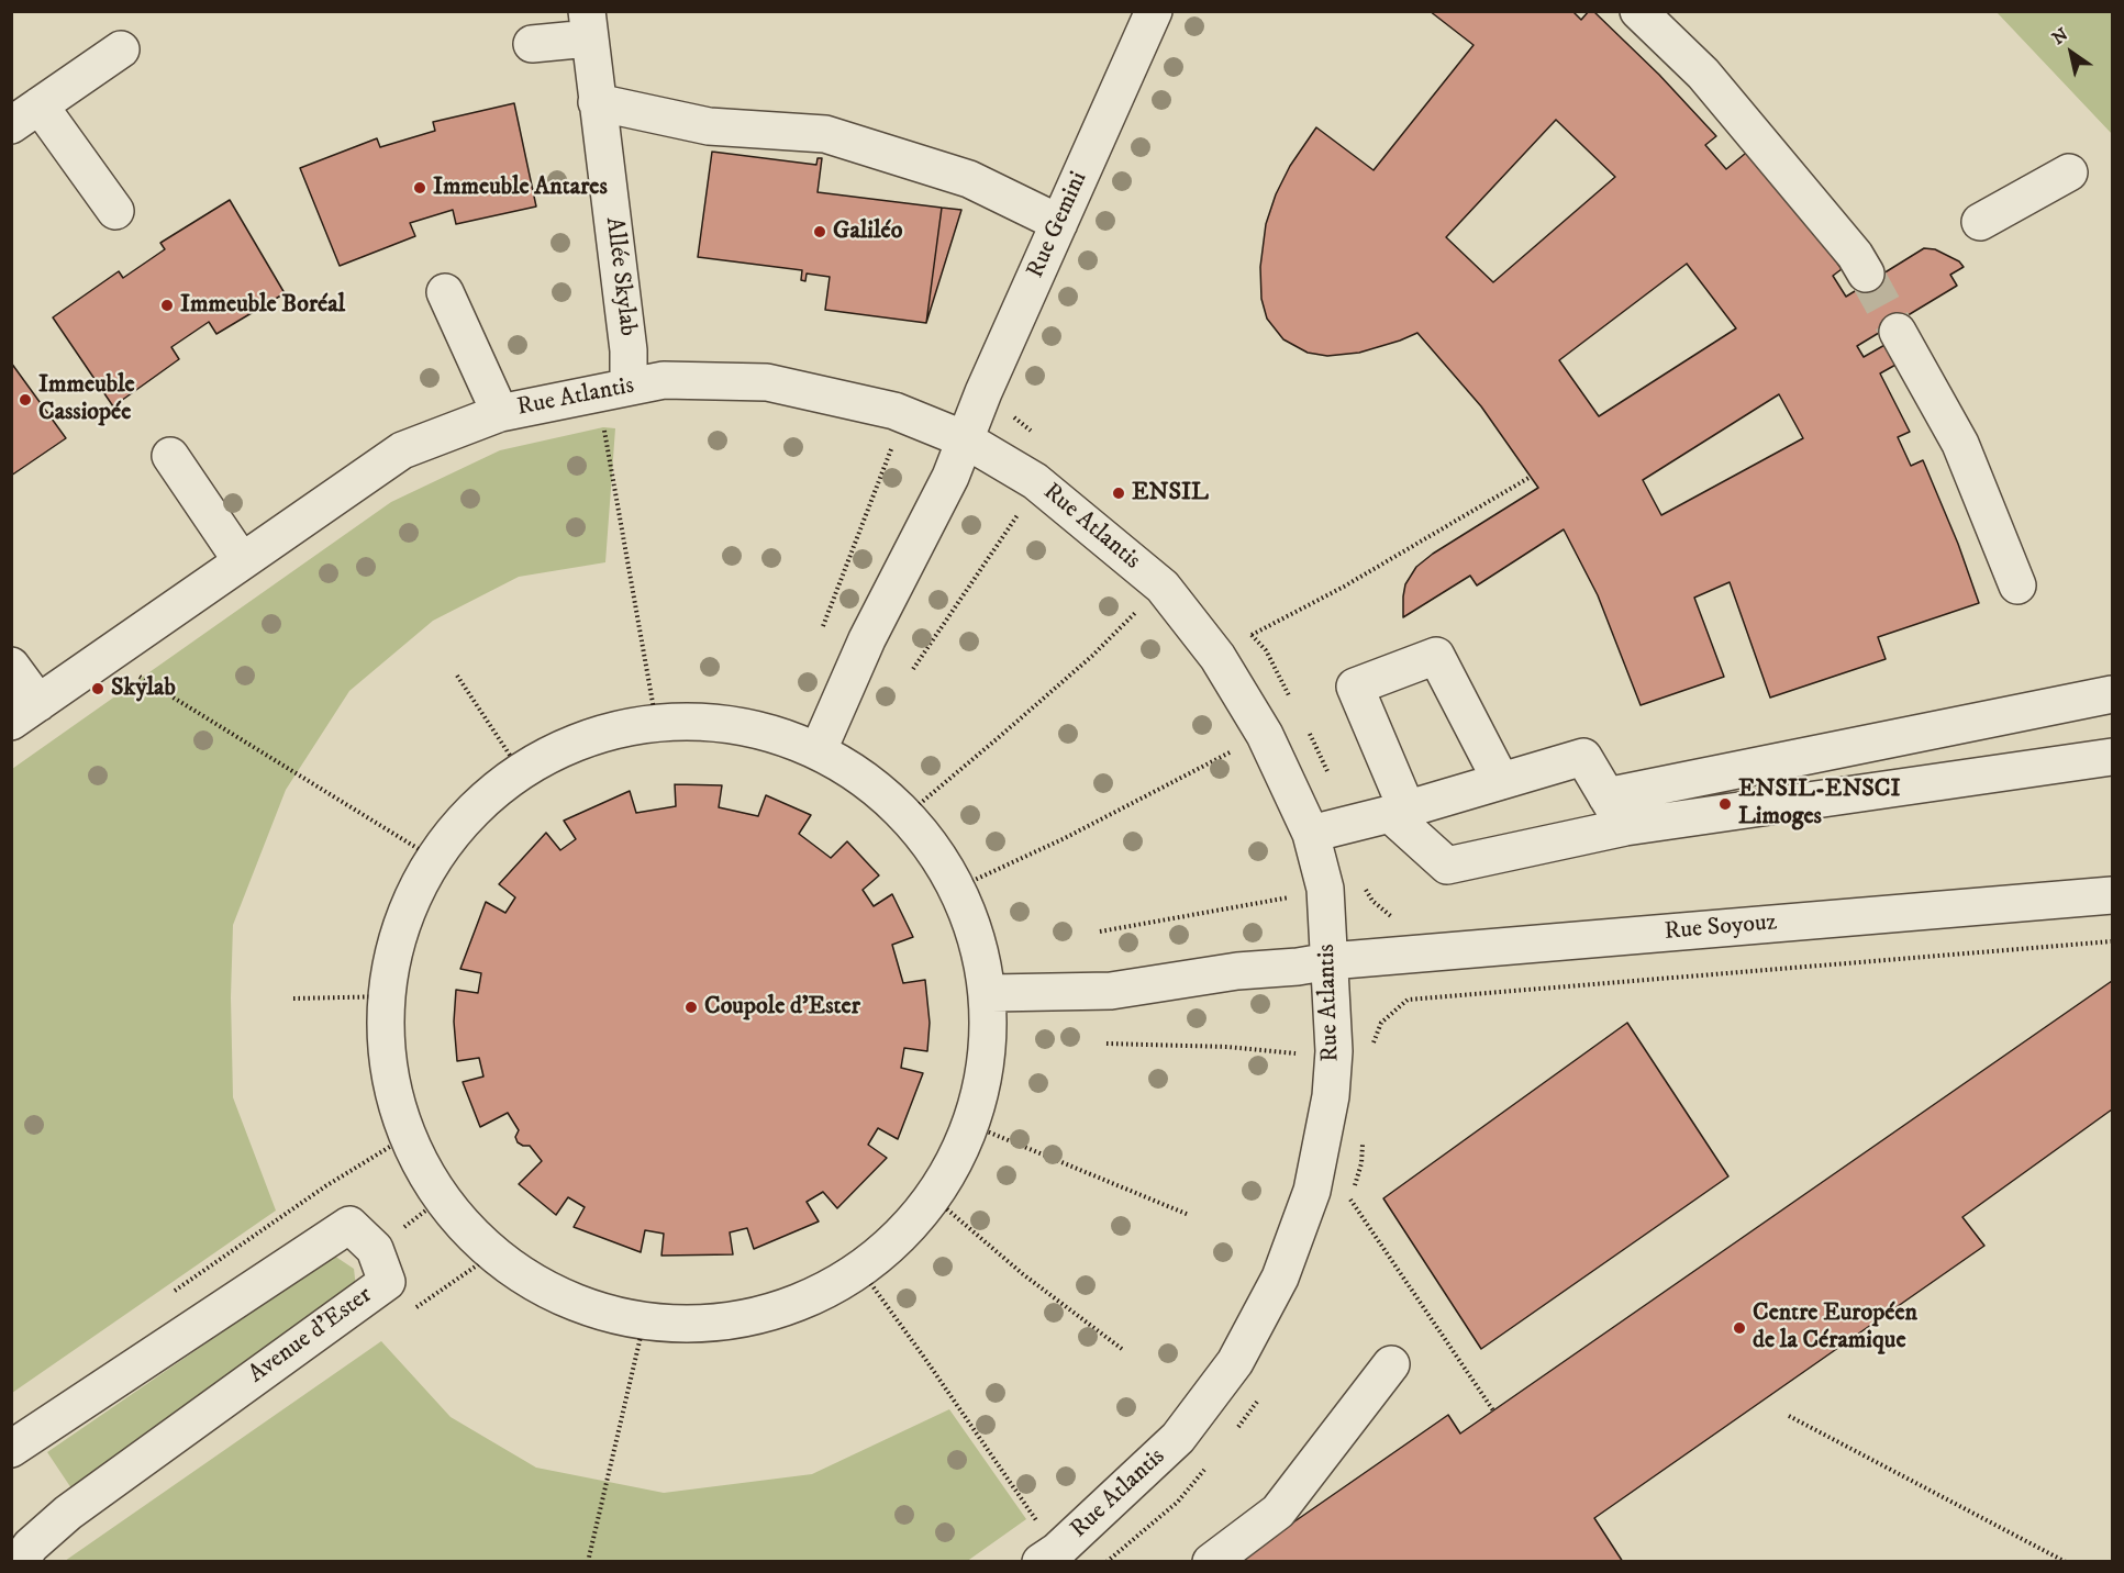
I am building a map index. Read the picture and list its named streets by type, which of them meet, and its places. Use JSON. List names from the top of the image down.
{
  "streets": {
    "street": [
      "Rue Gemini",
      "Allée Skylab",
      "Rue Atlantis",
      "Rue Soyouz",
      "Avenue d'Ester"
    ]
  },
  "crossings": [
    ["Rue Gemini", "Rue Atlantis"],
    ["Allée Skylab", "Rue Atlantis"],
    ["Rue Atlantis", "Rue Soyouz"]
  ],
  "places": [
    "Immeuble Antares",
    "Galiléo",
    "Immeuble Boréal",
    "Immeuble Cassiopée",
    "ENSIL",
    "Skylab",
    "ENSIL-ENSCI Limoges",
    "Coupole d'Ester",
    "Centre Européen de la Céramique"
  ],
  "north": "top left"
}
